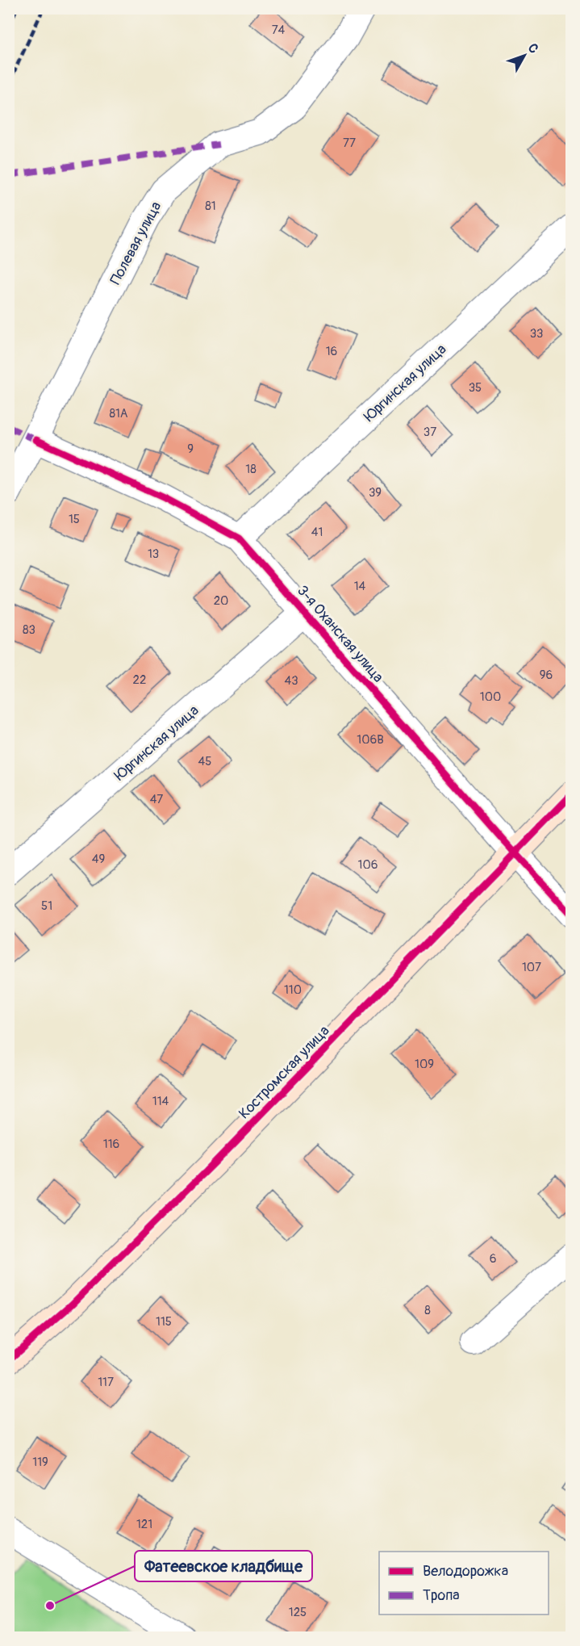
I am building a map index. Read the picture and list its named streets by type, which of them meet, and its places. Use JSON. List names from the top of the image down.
{
  "streets": {
    "street": [
      "Полевая улица",
      "Юргинская улица",
      "3-я Оханская улица",
      "Костромская улица"
    ]
  },
  "crossings": [
    ["Полевая улица", "3-я Оханская улица"],
    ["Юргинская улица", "3-я Оханская улица"],
    ["3-я Оханская улица", "Костромская улица"]
  ],
  "places": ["Фатеевское кладбище"],
  "house_numbers": [
    "74",
    "77",
    "81",
    "33",
    "16",
    "35",
    "81А",
    "37",
    "9",
    "18",
    "39",
    "15",
    "41",
    "13",
    "14",
    "20",
    "83",
    "96",
    "22",
    "43",
    "100",
    "106В",
    "45",
    "47",
    "49",
    "106",
    "51",
    "107",
    "110",
    "109",
    "114",
    "116",
    "6",
    "8",
    "115",
    "117",
    "119",
    "121",
    "125"
  ],
  "legend": ["Велодорожка", "Тропа"],
  "north": "top right"
}
